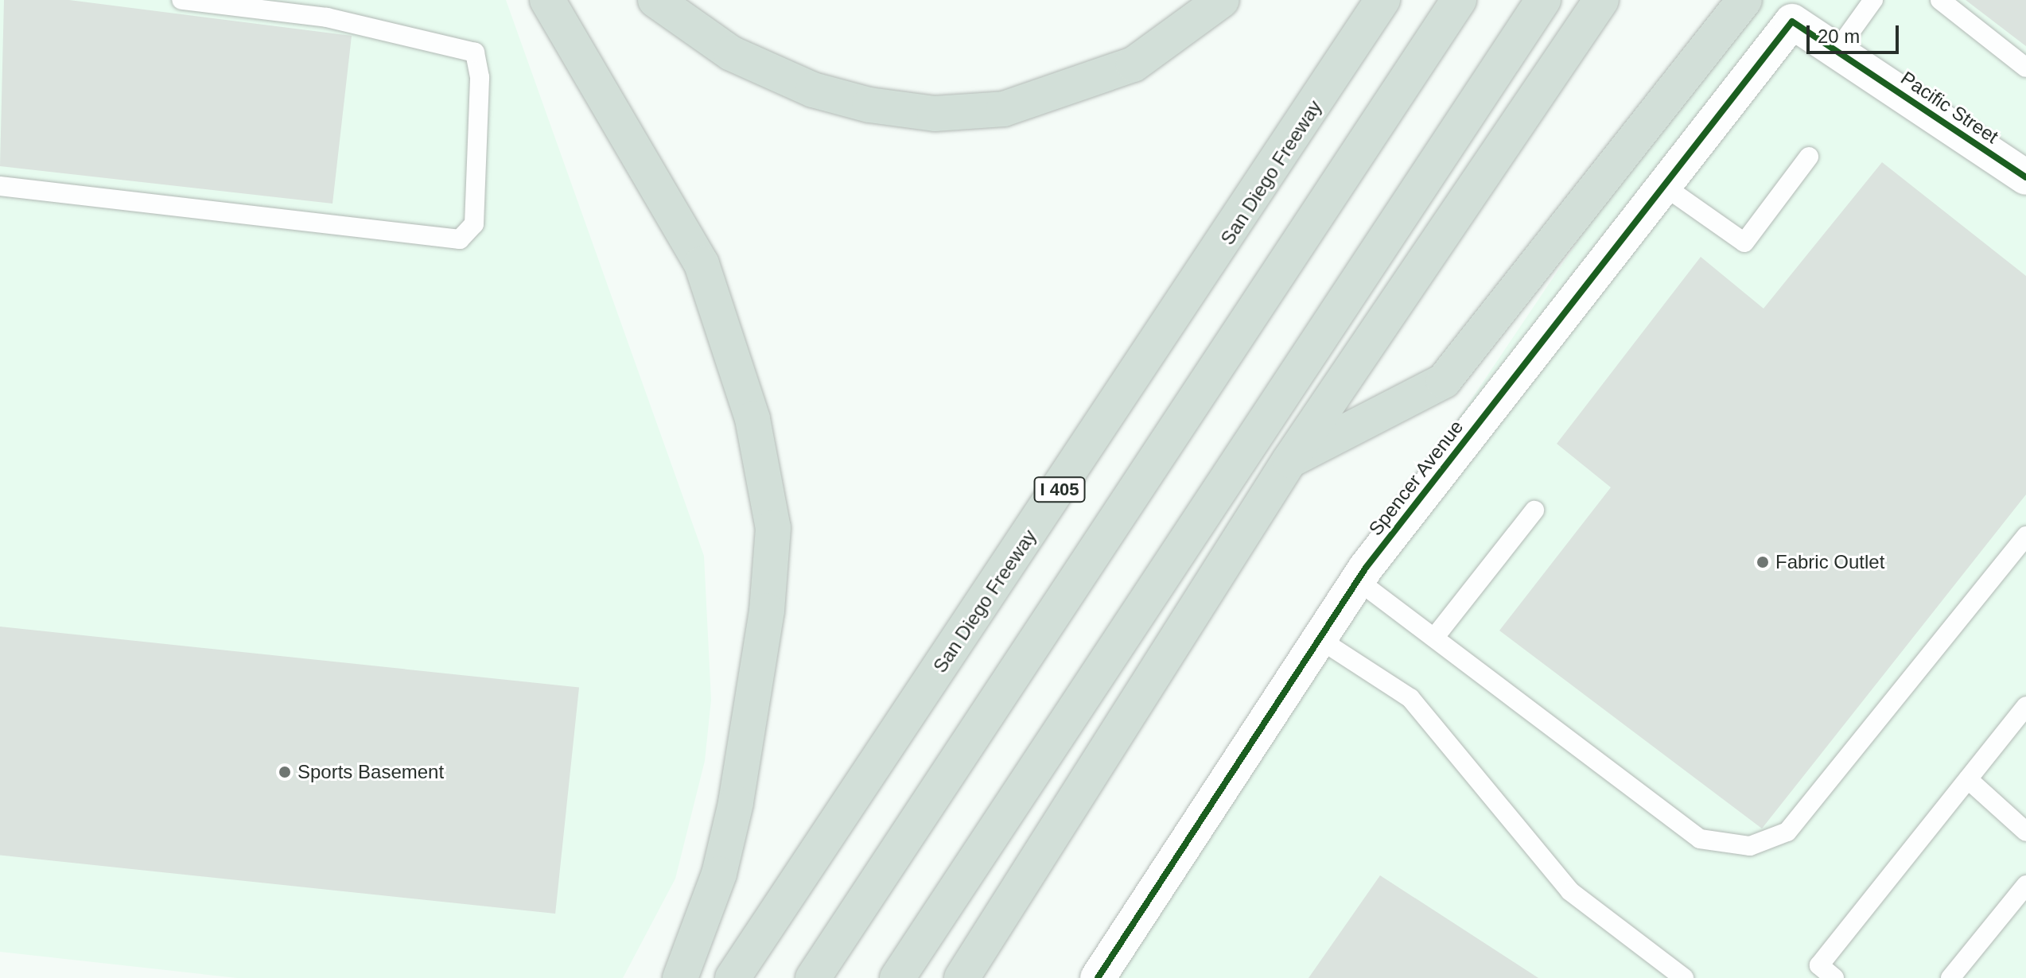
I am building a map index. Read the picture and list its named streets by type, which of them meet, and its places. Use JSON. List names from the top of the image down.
{
  "streets": {
    "highway": ["San Diego Freeway", "I 405"],
    "street": ["Pacific Street", "Spencer Avenue"]
  },
  "crossings": [
    ["Pacific Street", "Spencer Avenue"]
  ],
  "places": ["Fabric Outlet", "Sports Basement"],
  "scale_bar": "20 m"
}
